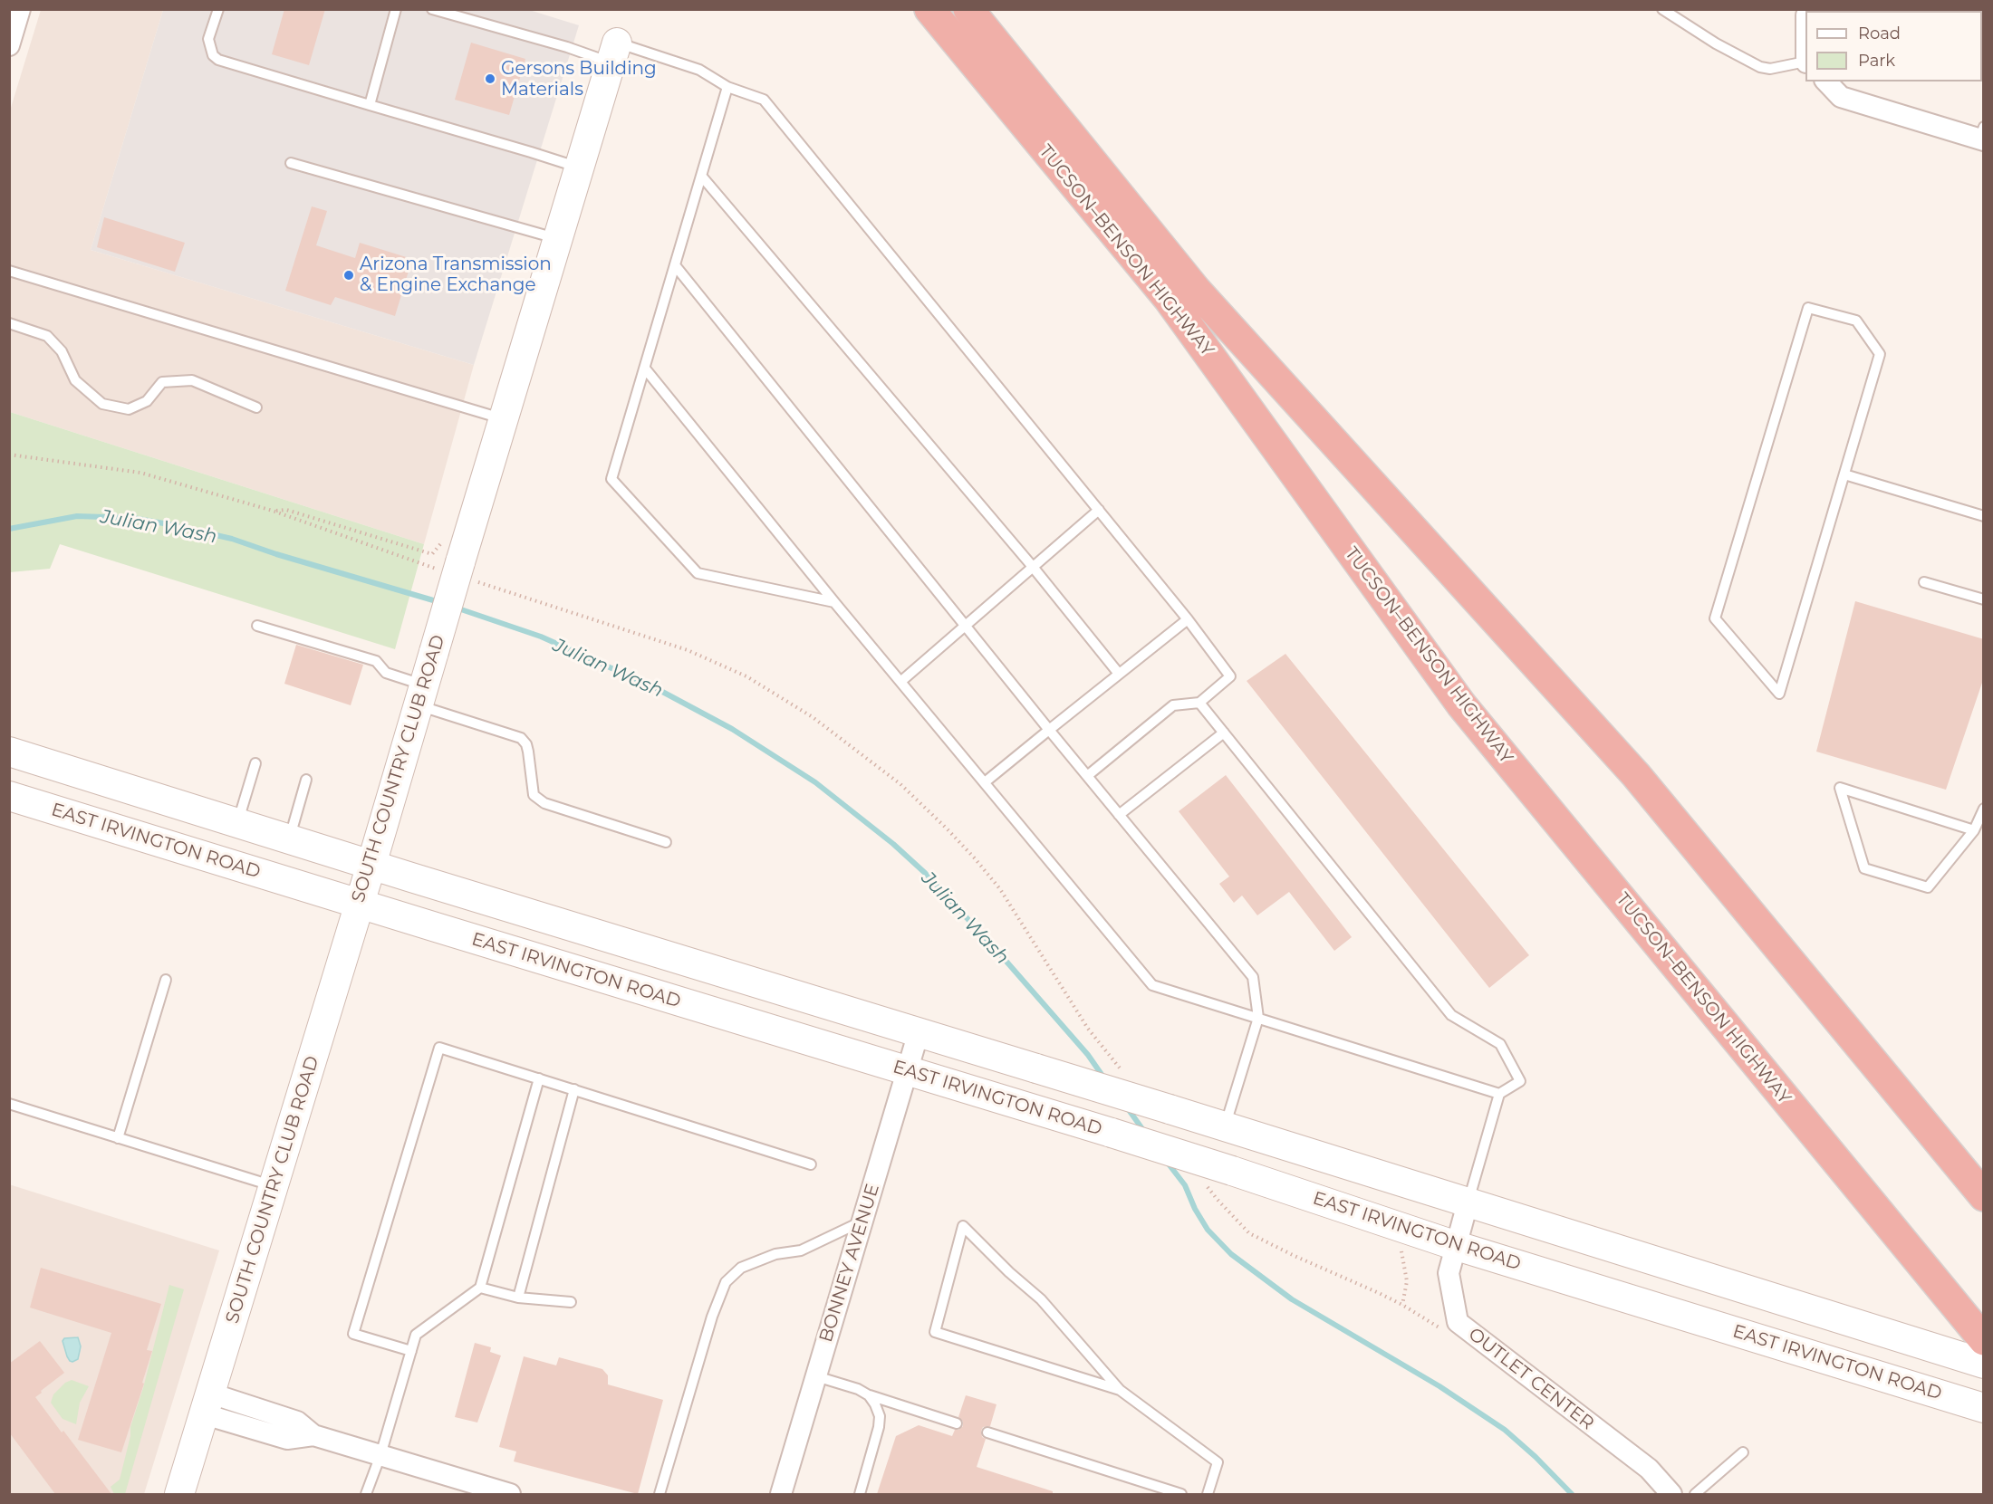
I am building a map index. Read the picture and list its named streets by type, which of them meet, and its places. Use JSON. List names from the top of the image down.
{
  "streets": {
    "highway": ["TUCSON–BENSON HIGHWAY"],
    "main road": ["SOUTH COUNTRY CLUB ROAD", "EAST IRVINGTON ROAD"],
    "street": ["BONNEY AVENUE", "OUTLET CENTER"]
  },
  "crossings": [
    ["SOUTH COUNTRY CLUB ROAD", "EAST IRVINGTON ROAD"],
    ["EAST IRVINGTON ROAD", "BONNEY AVENUE"],
    ["EAST IRVINGTON ROAD", "OUTLET CENTER"]
  ],
  "water": ["Julian Wash"],
  "places": ["Gersons Building Materials", "Arizona Transmission & Engine Exchange"],
  "legend": ["Road", "Park"]
}
